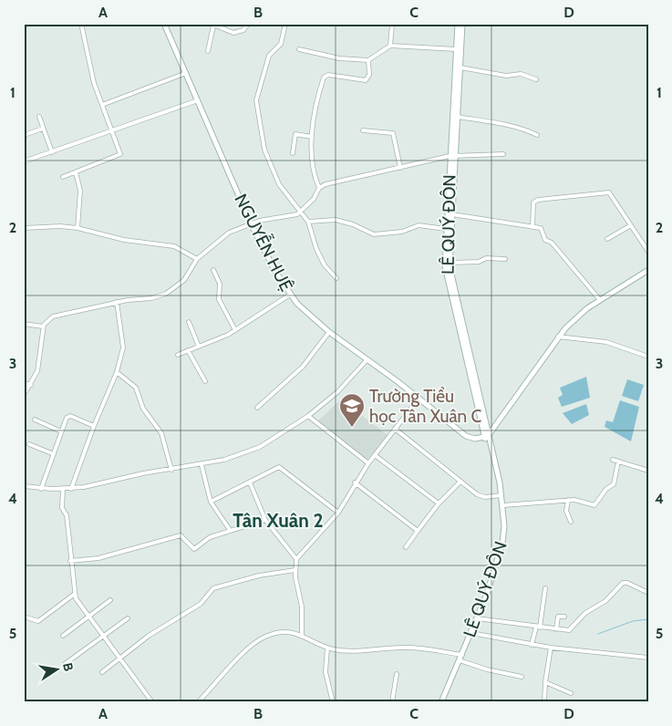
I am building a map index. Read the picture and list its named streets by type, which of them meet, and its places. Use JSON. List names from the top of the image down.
{
  "streets": {
    "main road": ["LÊ QUÝ ĐÔN", "NGUYỄN HUỆ"]
  },
  "crossings": [
    ["LÊ QUÝ ĐÔN", "NGUYỄN HUỆ"]
  ],
  "districts": ["Tân Xuân 2"],
  "places": {
    "school or university": ["Trường Tiểu học Tân Xuân C"]
  },
  "north": "right",
  "grid": {
    "columns": [
      "A",
      "B",
      "C",
      "D"
    ],
    "rows": [
      "1",
      "2",
      "3",
      "4",
      "5"
    ]
  }
}
